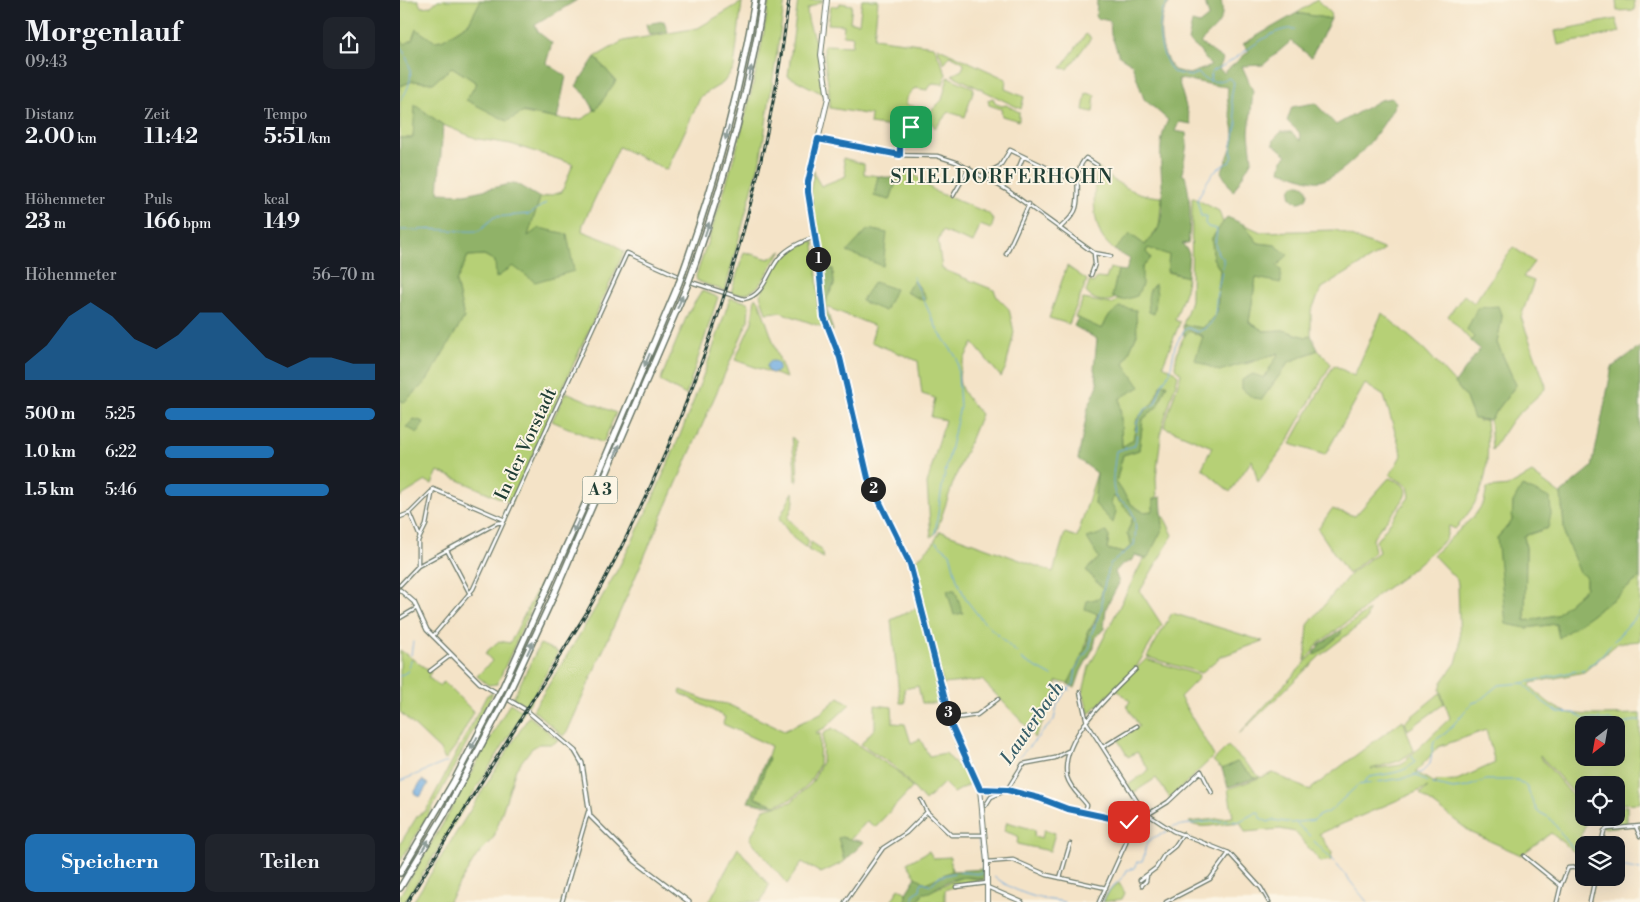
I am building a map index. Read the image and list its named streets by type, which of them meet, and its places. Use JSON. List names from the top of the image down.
{
  "streets": {
    "highway": ["A 3"],
    "street": ["In der Vorstadt"]
  },
  "districts": ["STIELDORFERHOHN"],
  "water": ["Lauterbach"],
  "north": "bottom left",
  "page": {
    "heading": ["Morgenlauf", "09:43"],
    "stats": [
      ["Distanz", "2.00 km"],
      ["Zeit", "11:42"],
      ["Tempo", "5:51 /km"],
      ["Höhenmeter", "23 m"],
      ["Puls", "166 bpm"],
      ["kcal", "149"]
    ],
    "pins": ["1", "2", "3"],
    "chart": ["Höhenmeter", "56–70 m"],
    "list": [
      {
        "name": "500 m",
        "note": "5:25"
      },
      {
        "name": "1.0 km",
        "note": "6:22"
      },
      {
        "name": "1.5 km",
        "note": "5:46"
      }
    ],
    "buttons": ["Speichern", "Teilen"]
  }
}
